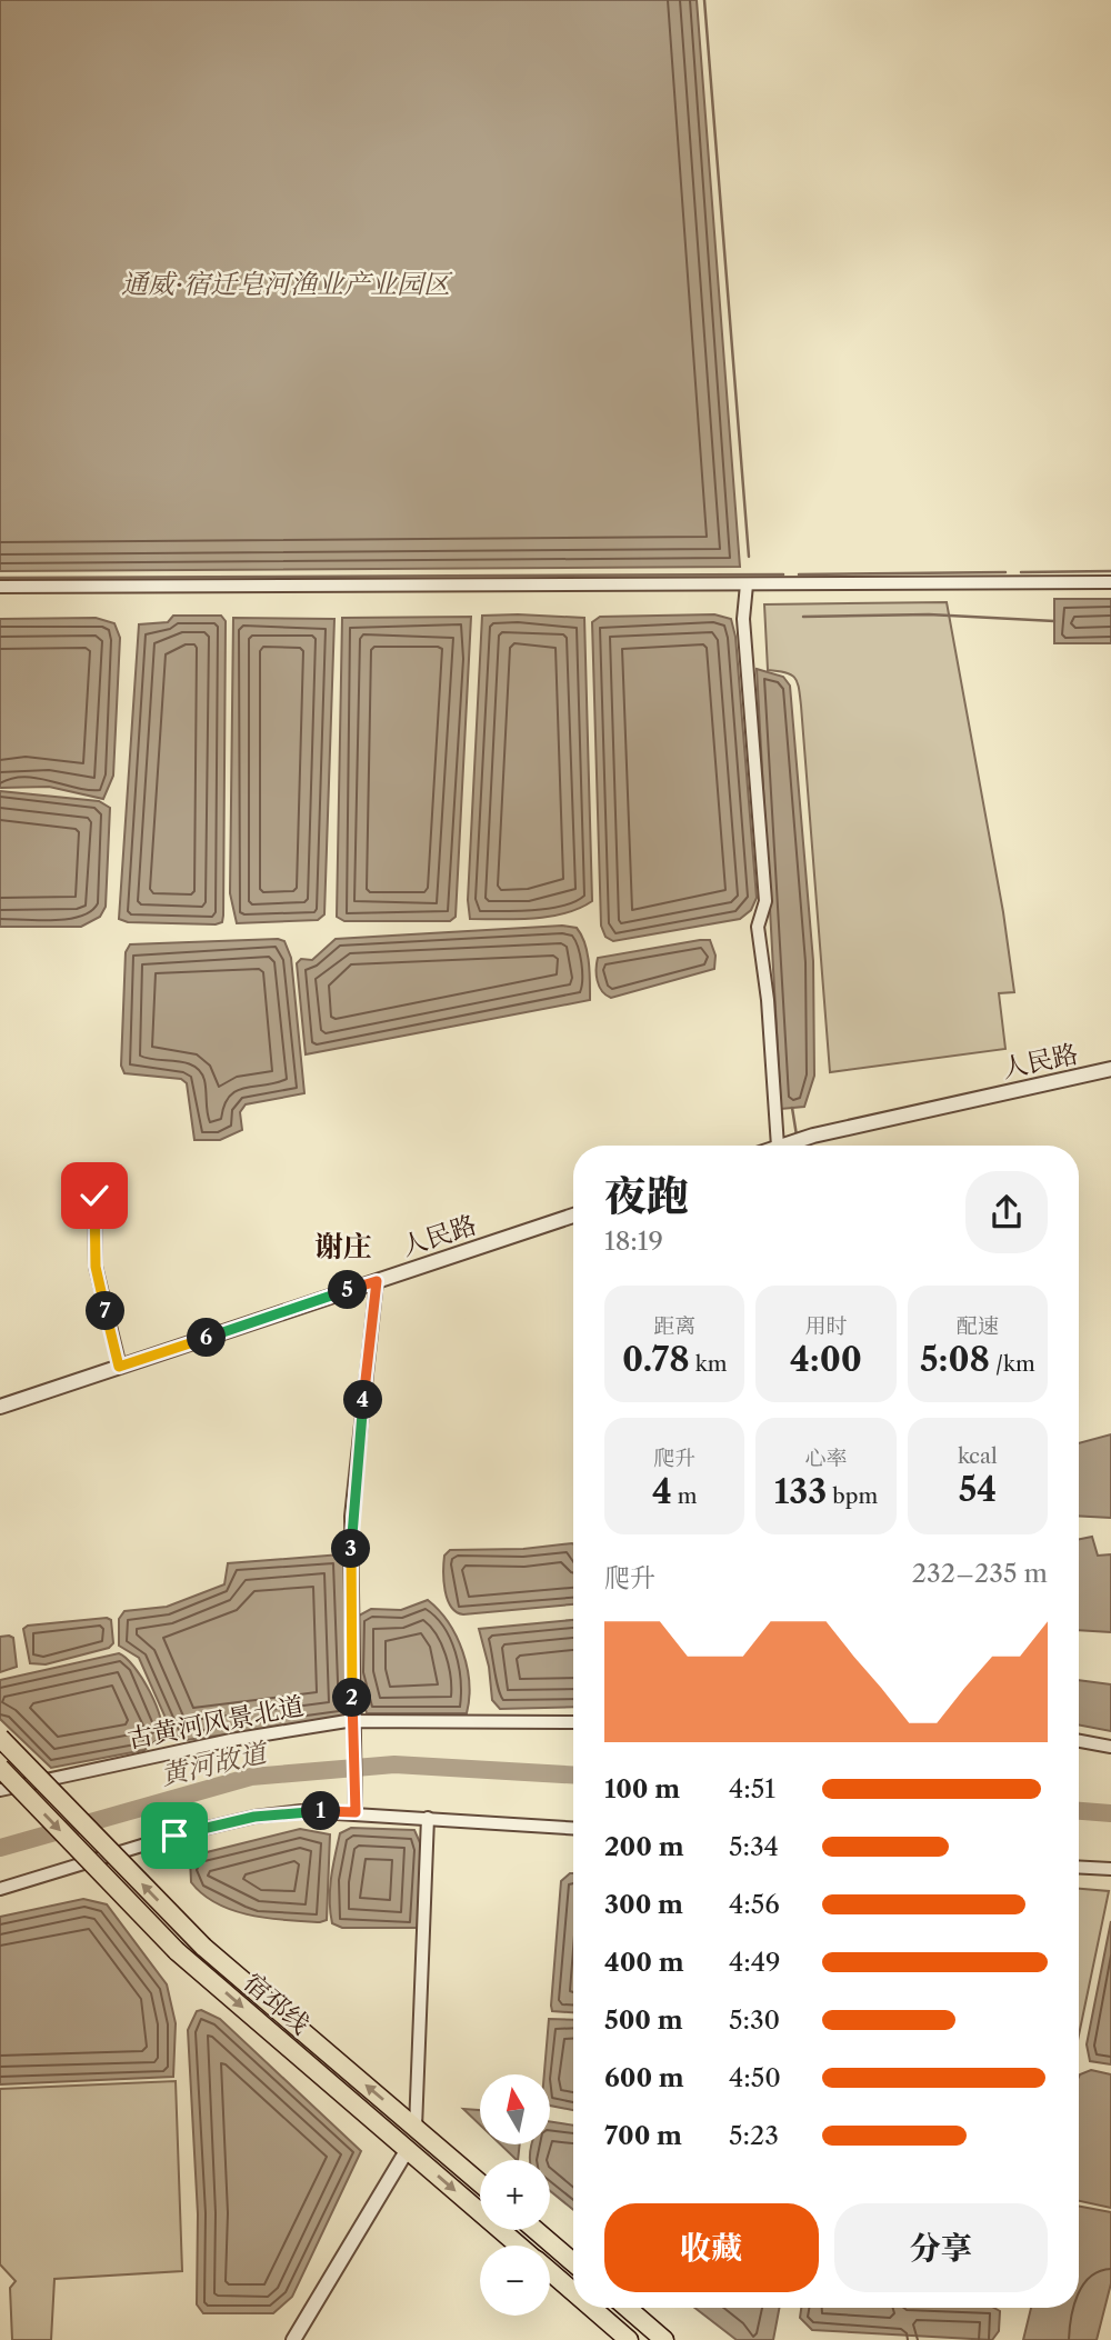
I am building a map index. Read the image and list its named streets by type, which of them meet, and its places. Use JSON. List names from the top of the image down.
{
  "streets": {
    "main road": ["宿邳线"],
    "street": ["人民路", "古黄河风景北道"]
  },
  "districts": ["谢庄"],
  "water": ["通威·宿迁皂河渔业产业园区", "黄河故道"],
  "north": "top",
  "page": {
    "heading": ["夜跑", "18:19"],
    "pins": [
      "5",
      "7",
      "6",
      "4",
      "3",
      "2",
      "1"
    ],
    "stats": [
      ["距离", "0.78 km"],
      ["用时", "4:00"],
      ["配速", "5:08 /km"],
      ["爬升", "4 m"],
      ["心率", "133 bpm"],
      ["kcal", "54"]
    ],
    "chart": ["爬升", "232–235 m"],
    "list": [
      {
        "name": "100 m",
        "note": "4:51"
      },
      {
        "name": "200 m",
        "note": "5:34"
      },
      {
        "name": "300 m",
        "note": "4:56"
      },
      {
        "name": "400 m",
        "note": "4:49"
      },
      {
        "name": "500 m",
        "note": "5:30"
      },
      {
        "name": "600 m",
        "note": "4:50"
      },
      {
        "name": "700 m",
        "note": "5:23"
      }
    ],
    "map_buttons": ["+", "−"],
    "buttons": ["收藏", "分享"]
  }
}
